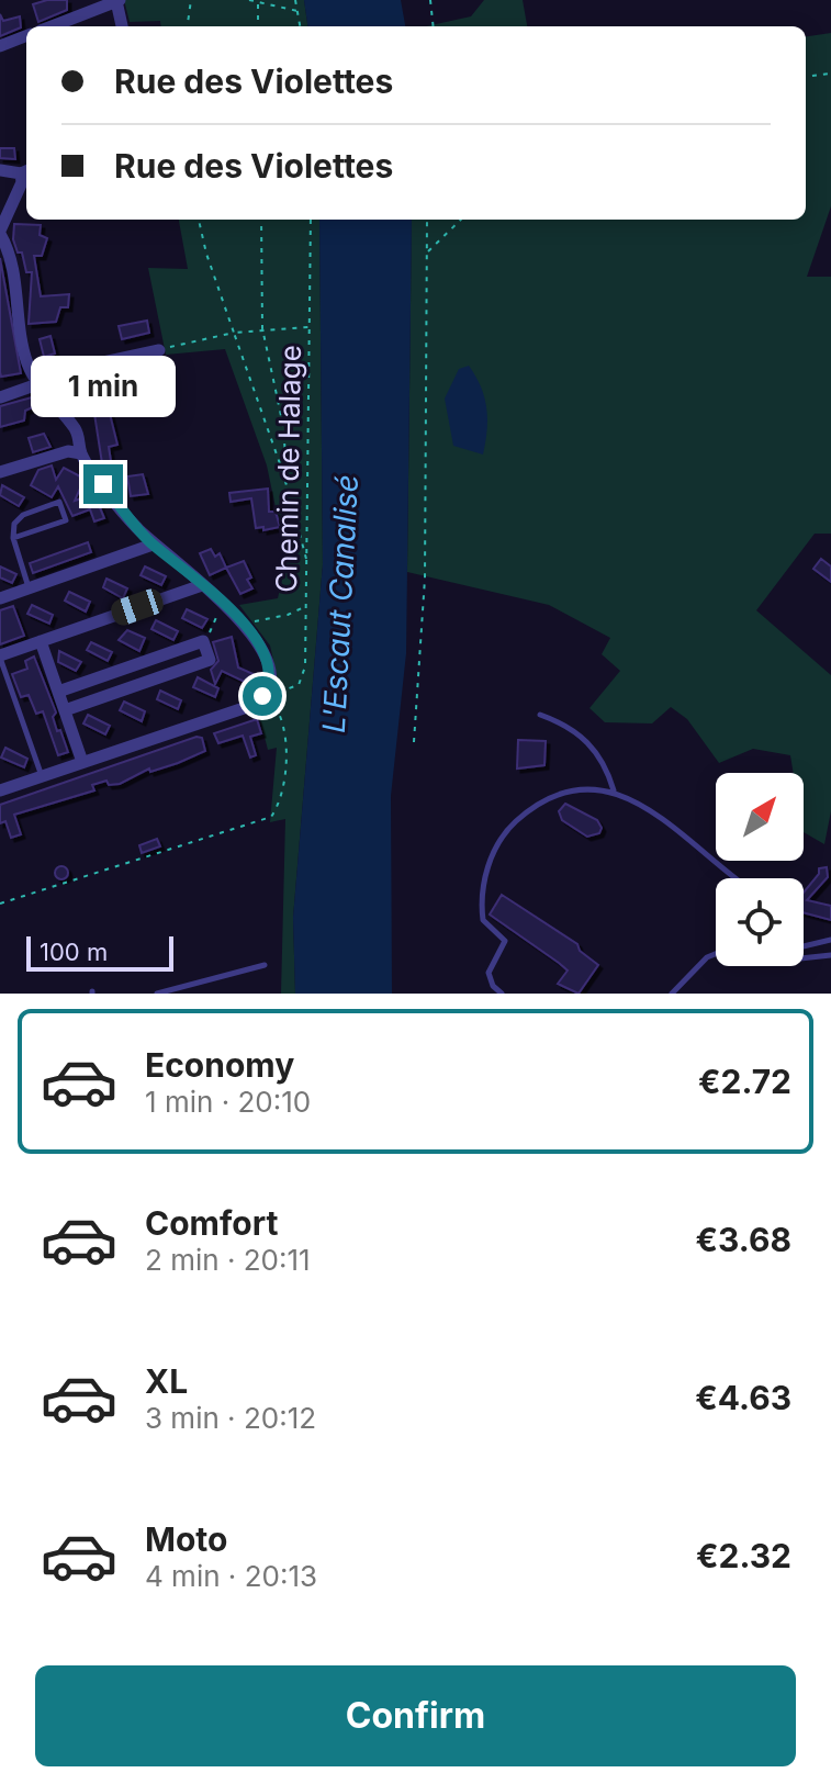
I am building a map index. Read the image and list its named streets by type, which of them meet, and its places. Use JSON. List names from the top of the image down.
{
  "streets": {
    "path": ["Chemin de Halage"]
  },
  "water": ["L'Escaut Canalisé"],
  "scale_bar": "100 m",
  "north": "top right",
  "page": {
    "banner": ["Rue des Violettes", "Rue des Violettes"],
    "bubble": "1 min",
    "scale": "100 m",
    "list": [
      {
        "name": "Economy",
        "note": "1 min · 20:10",
        "value": "€2.72"
      },
      {
        "name": "Comfort",
        "note": "2 min · 20:11",
        "value": "€3.68"
      },
      {
        "name": "XL",
        "note": "3 min · 20:12",
        "value": "€4.63"
      },
      {
        "name": "Moto",
        "note": "4 min · 20:13",
        "value": "€2.32"
      }
    ],
    "buttons": "Confirm"
  }
}
